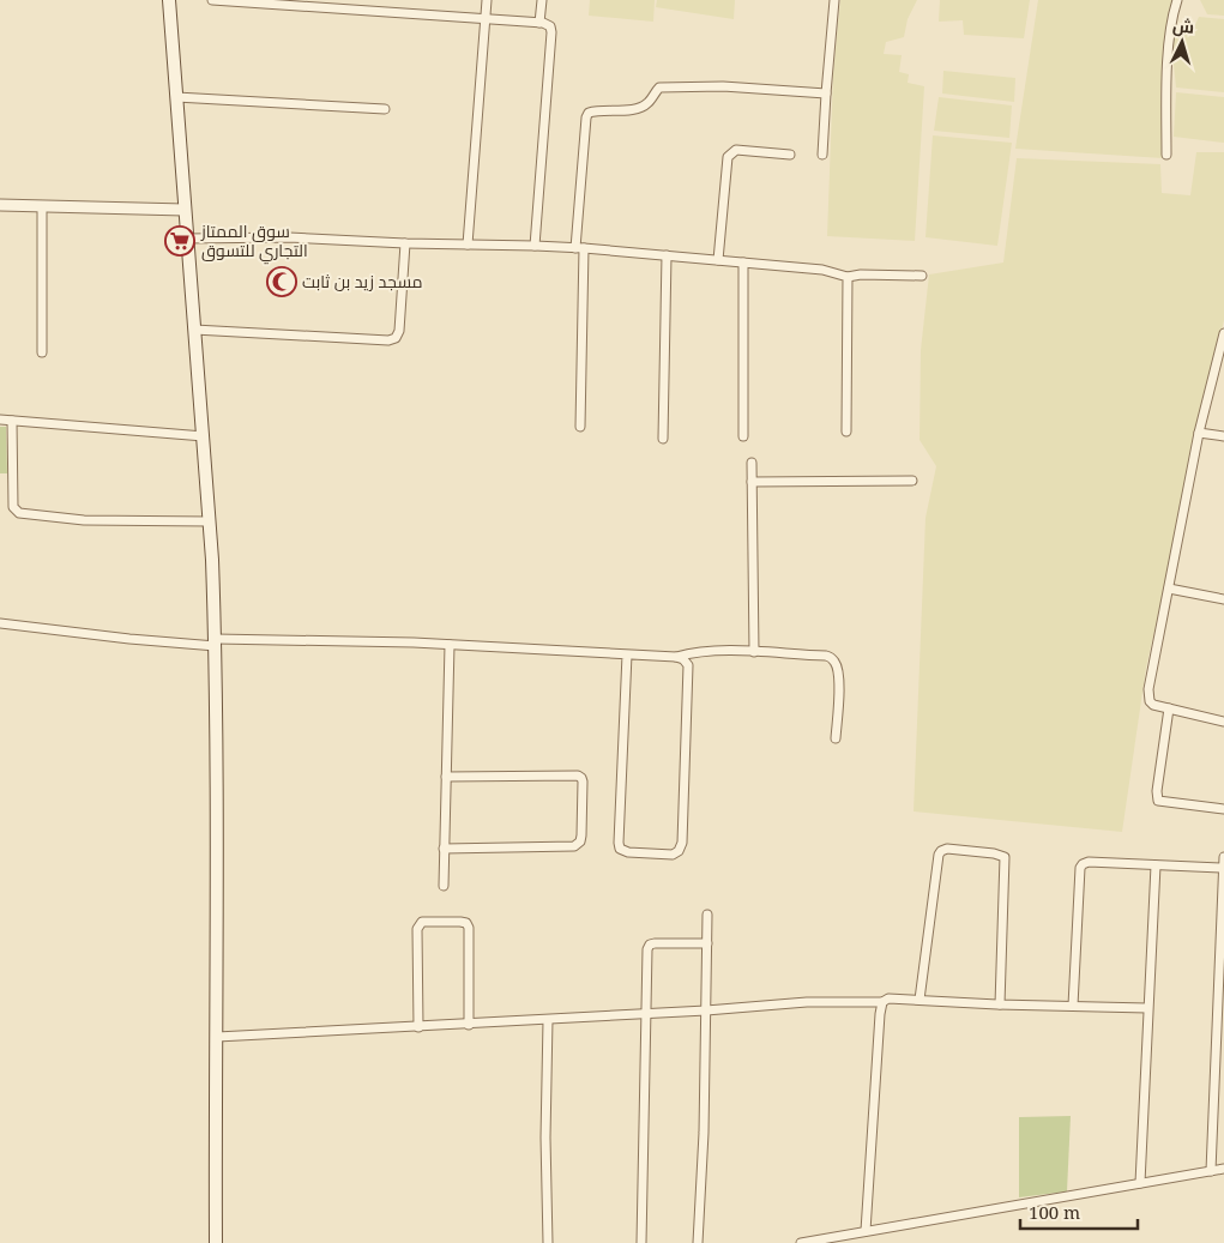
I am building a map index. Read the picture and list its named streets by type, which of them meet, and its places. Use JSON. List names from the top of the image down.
{
  "places": {
    "supermarket": ["سوق الممتاز التجاري للتسوق"],
    "mosque": ["مسجد زيد بن ثابت"]
  },
  "scale_bar": "100 m",
  "north": "top"
}
